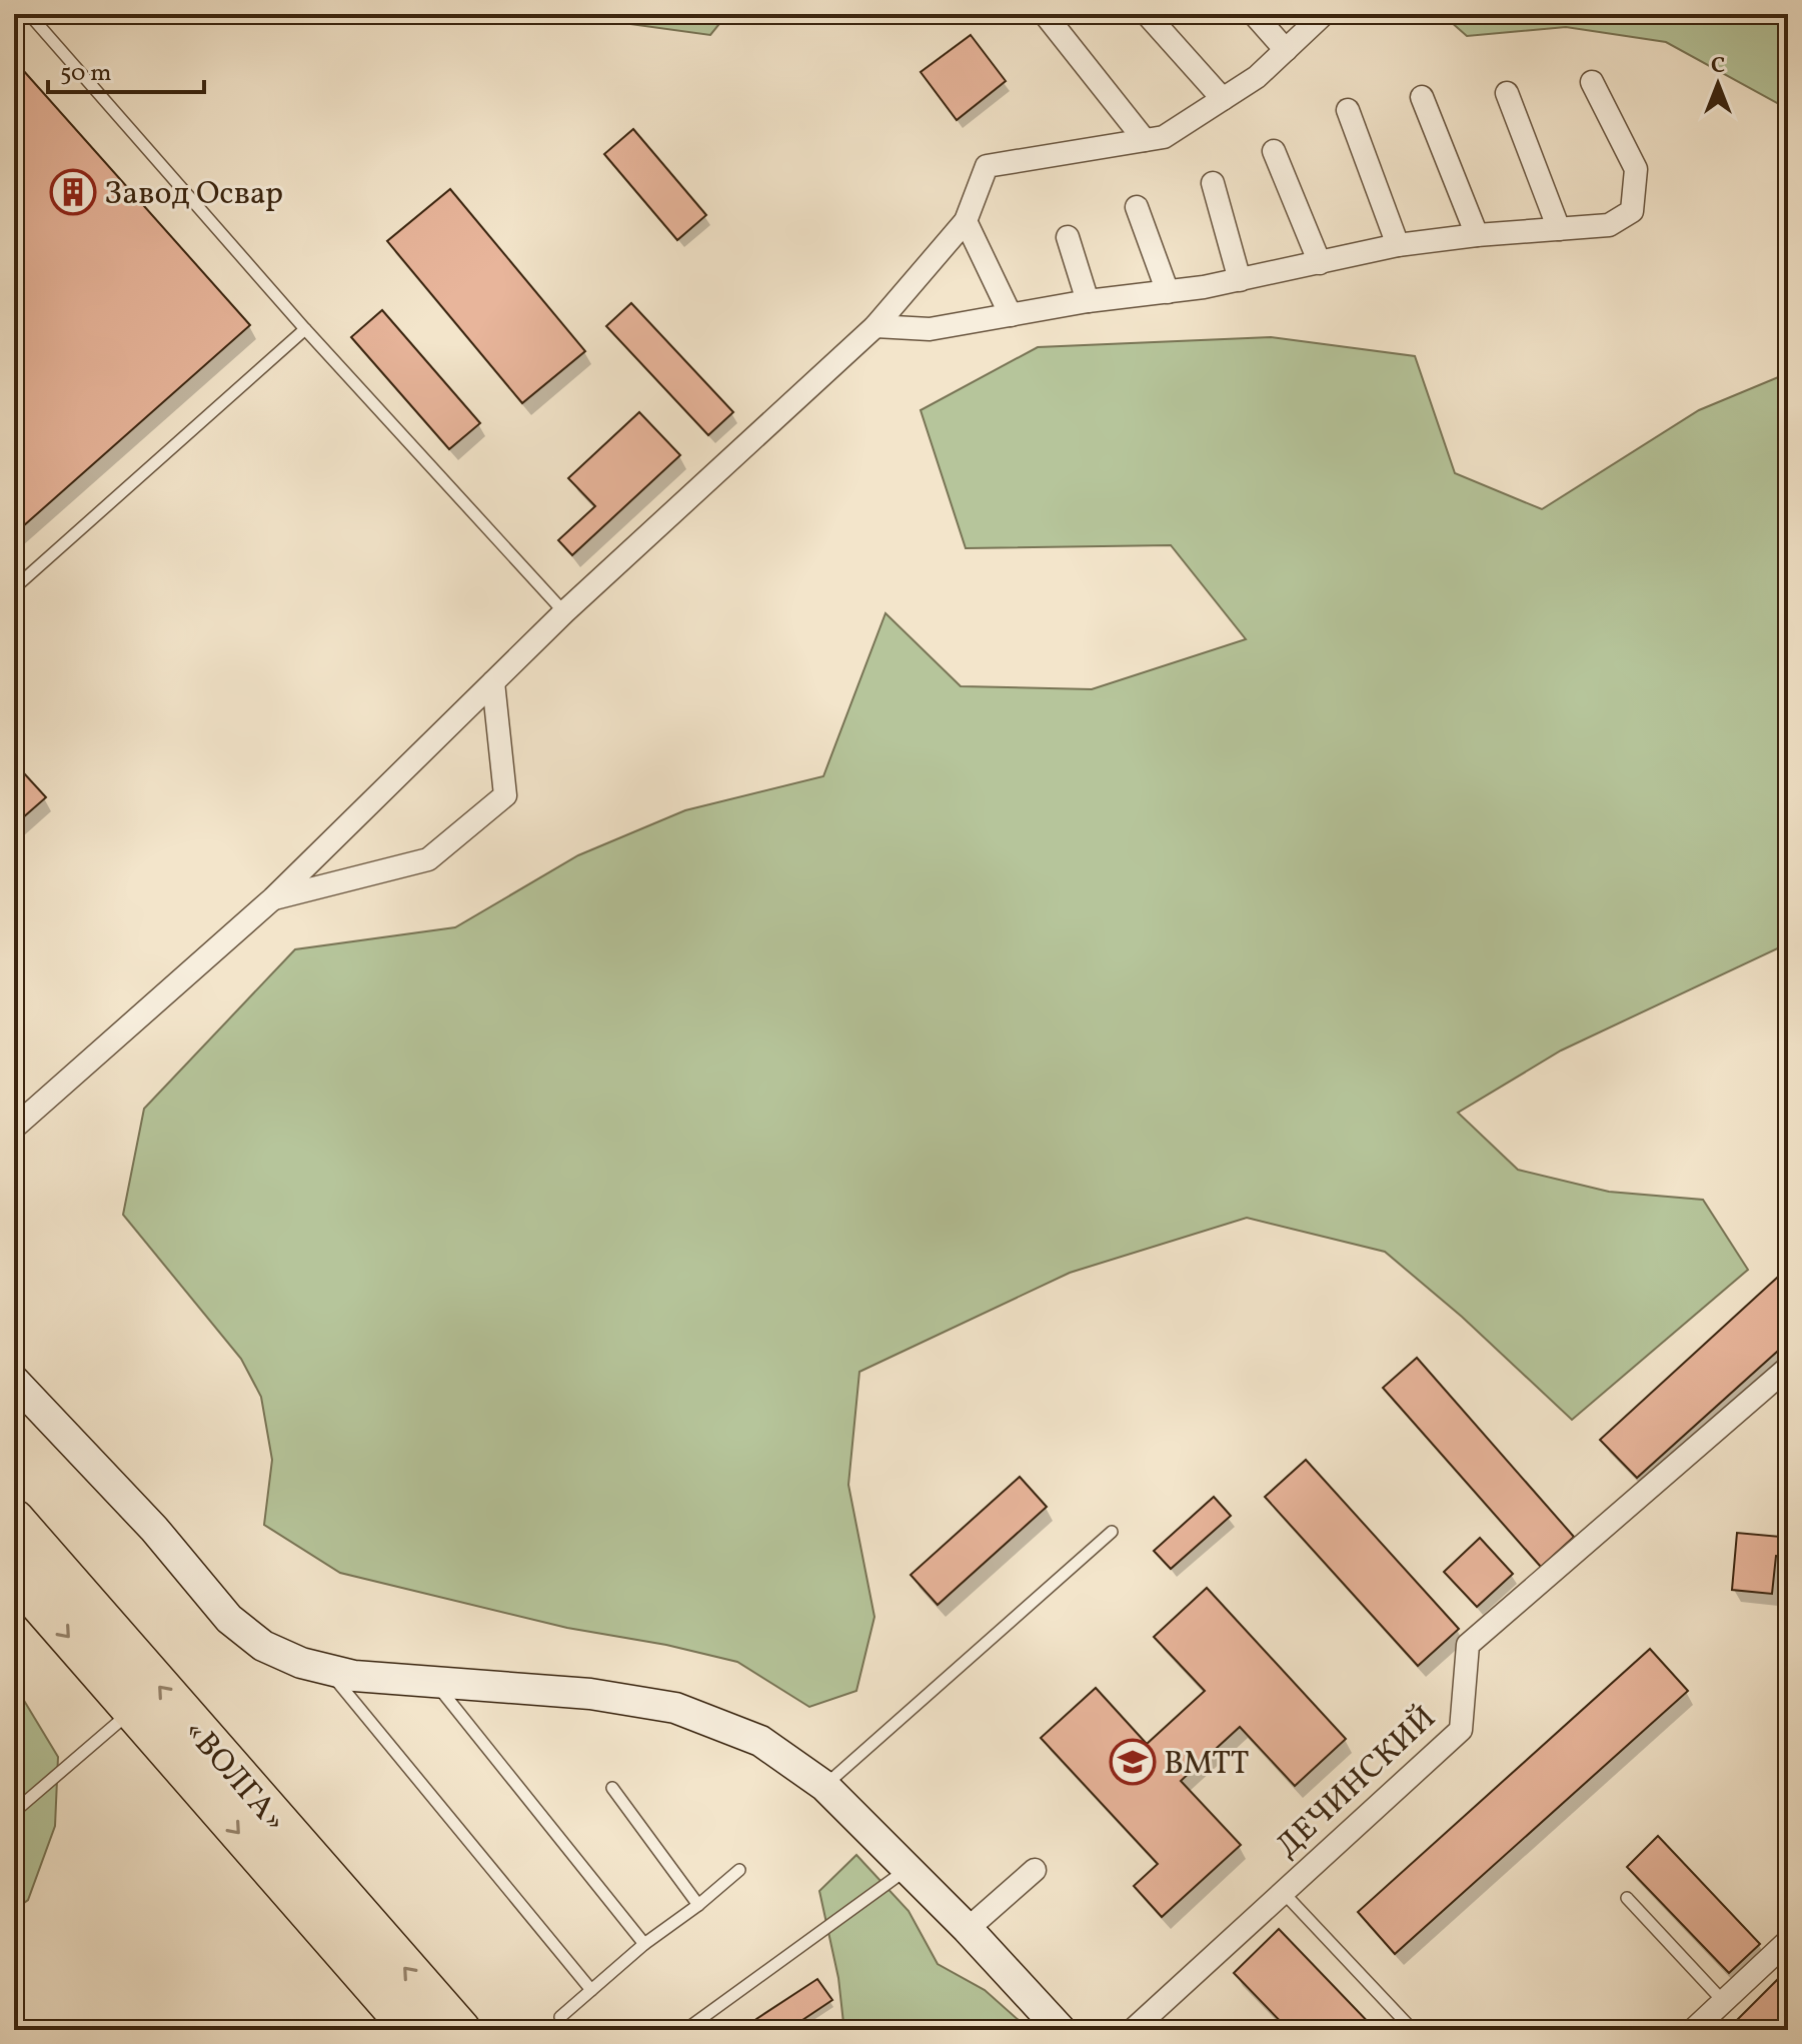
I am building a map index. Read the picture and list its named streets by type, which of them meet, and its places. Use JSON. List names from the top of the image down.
{
  "streets": {
    "highway": ["«ВОЛГА»"],
    "street": ["ДЕЧИНСКИЙ"]
  },
  "places": {
    "building": ["Завод Освар"],
    "school or university": ["ВМТТ"]
  },
  "scale_bar": "50 m",
  "north": "top"
}
